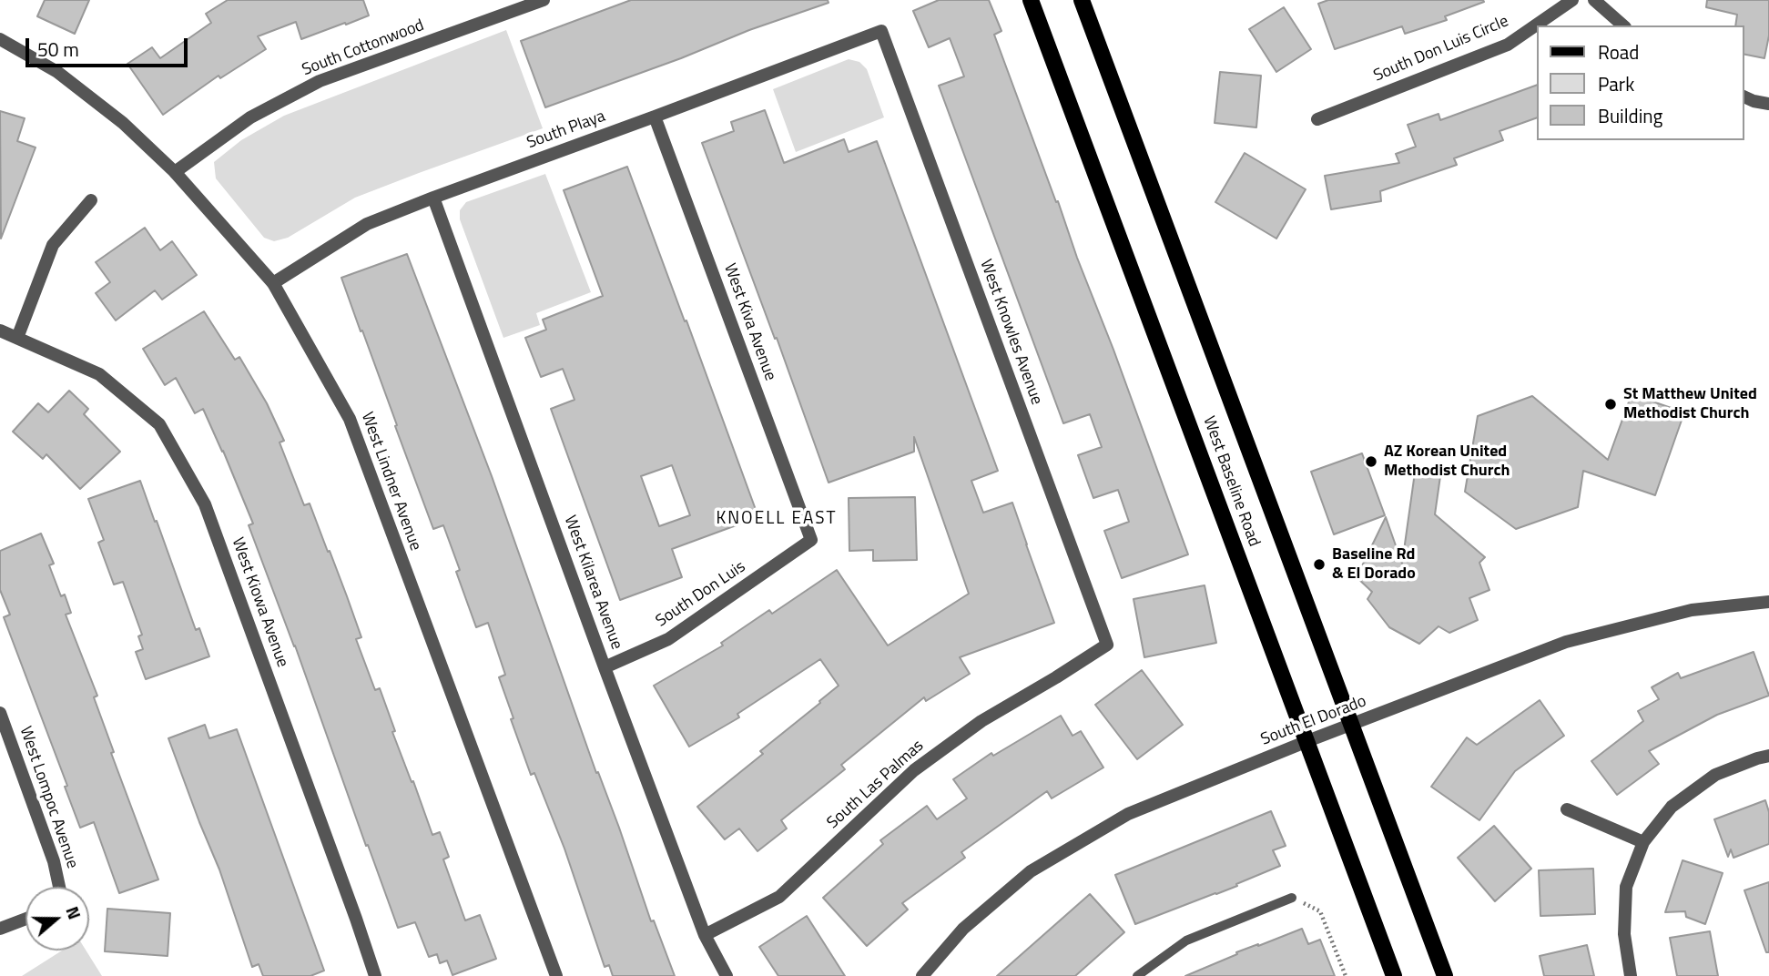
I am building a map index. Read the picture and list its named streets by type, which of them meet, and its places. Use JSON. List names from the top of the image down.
{
  "streets": {
    "main road": ["West Baseline Road"],
    "street": [
      "South Cottonwood",
      "South Don Luis Circle",
      "South Playa",
      "West Kiva Avenue",
      "West Knowles Avenue",
      "West Lindner Avenue",
      "West Kilarea Avenue",
      "South Don Luis",
      "West Kiowa Avenue",
      "South El Dorado",
      "South Las Palmas",
      "West Lompoc Avenue"
    ]
  },
  "crossings": [
    ["South Cottonwood", "West Lindner Avenue"],
    ["South Playa", "West Kiva Avenue"],
    ["South Playa", "West Knowles Avenue"],
    ["South Playa", "West Lindner Avenue"],
    ["South Playa", "West Kilarea Avenue"],
    ["West Kiva Avenue", "South Don Luis"],
    ["West Knowles Avenue", "South Las Palmas"],
    ["West Baseline Road", "South El Dorado"],
    ["West Kilarea Avenue", "South Don Luis"],
    ["West Kilarea Avenue", "South Las Palmas"]
  ],
  "districts": ["KNOELL EAST"],
  "places": ["St Matthew United Methodist Church", "AZ Korean United Methodist Church", "Baseline Rd & El Dorado"],
  "legend": ["Road", "Park", "Building"],
  "scale_bar": "50 m",
  "north": "right"
}
